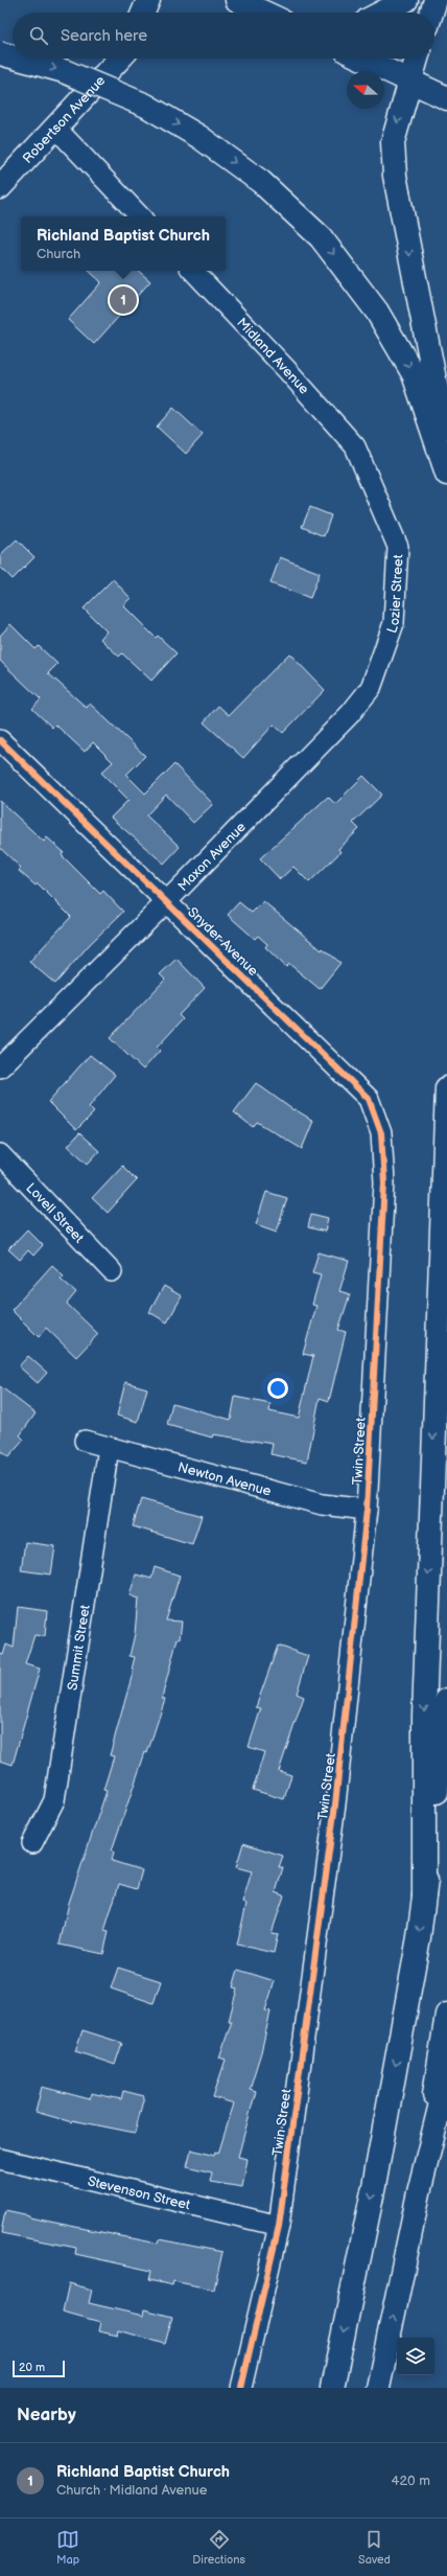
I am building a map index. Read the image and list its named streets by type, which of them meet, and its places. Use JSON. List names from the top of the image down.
{
  "streets": {
    "main road": ["Robertson Avenue"],
    "street": [
      "Midland Avenue",
      "Lozier Street",
      "Maxon Avenue",
      "Snyder Avenue",
      "Lovell Street",
      "Twin Street",
      "Newton Avenue",
      "Summit Street",
      "Stevenson Street"
    ]
  },
  "crossings": [
    ["Midland Avenue", "Lozier Street"],
    ["Lozier Street", "Maxon Avenue"],
    ["Maxon Avenue", "Snyder Avenue"],
    ["Snyder Avenue", "Twin Street"],
    ["Twin Street", "Newton Avenue"],
    ["Twin Street", "Stevenson Street"],
    ["Newton Avenue", "Summit Street"]
  ],
  "scale_bar": "20 m",
  "north": "left",
  "page": {
    "search": "Search here",
    "popup": ["Richland Baptist Church", "Church"],
    "pins": "1",
    "scale": "20 m",
    "heading": "Nearby",
    "list": [
      {
        "mark": "1",
        "name": "Richland Baptist Church",
        "note": "Church · Midland Avenue",
        "value": "420 m"
      }
    ],
    "nav": ["Map", "Directions", "Saved"]
  }
}
